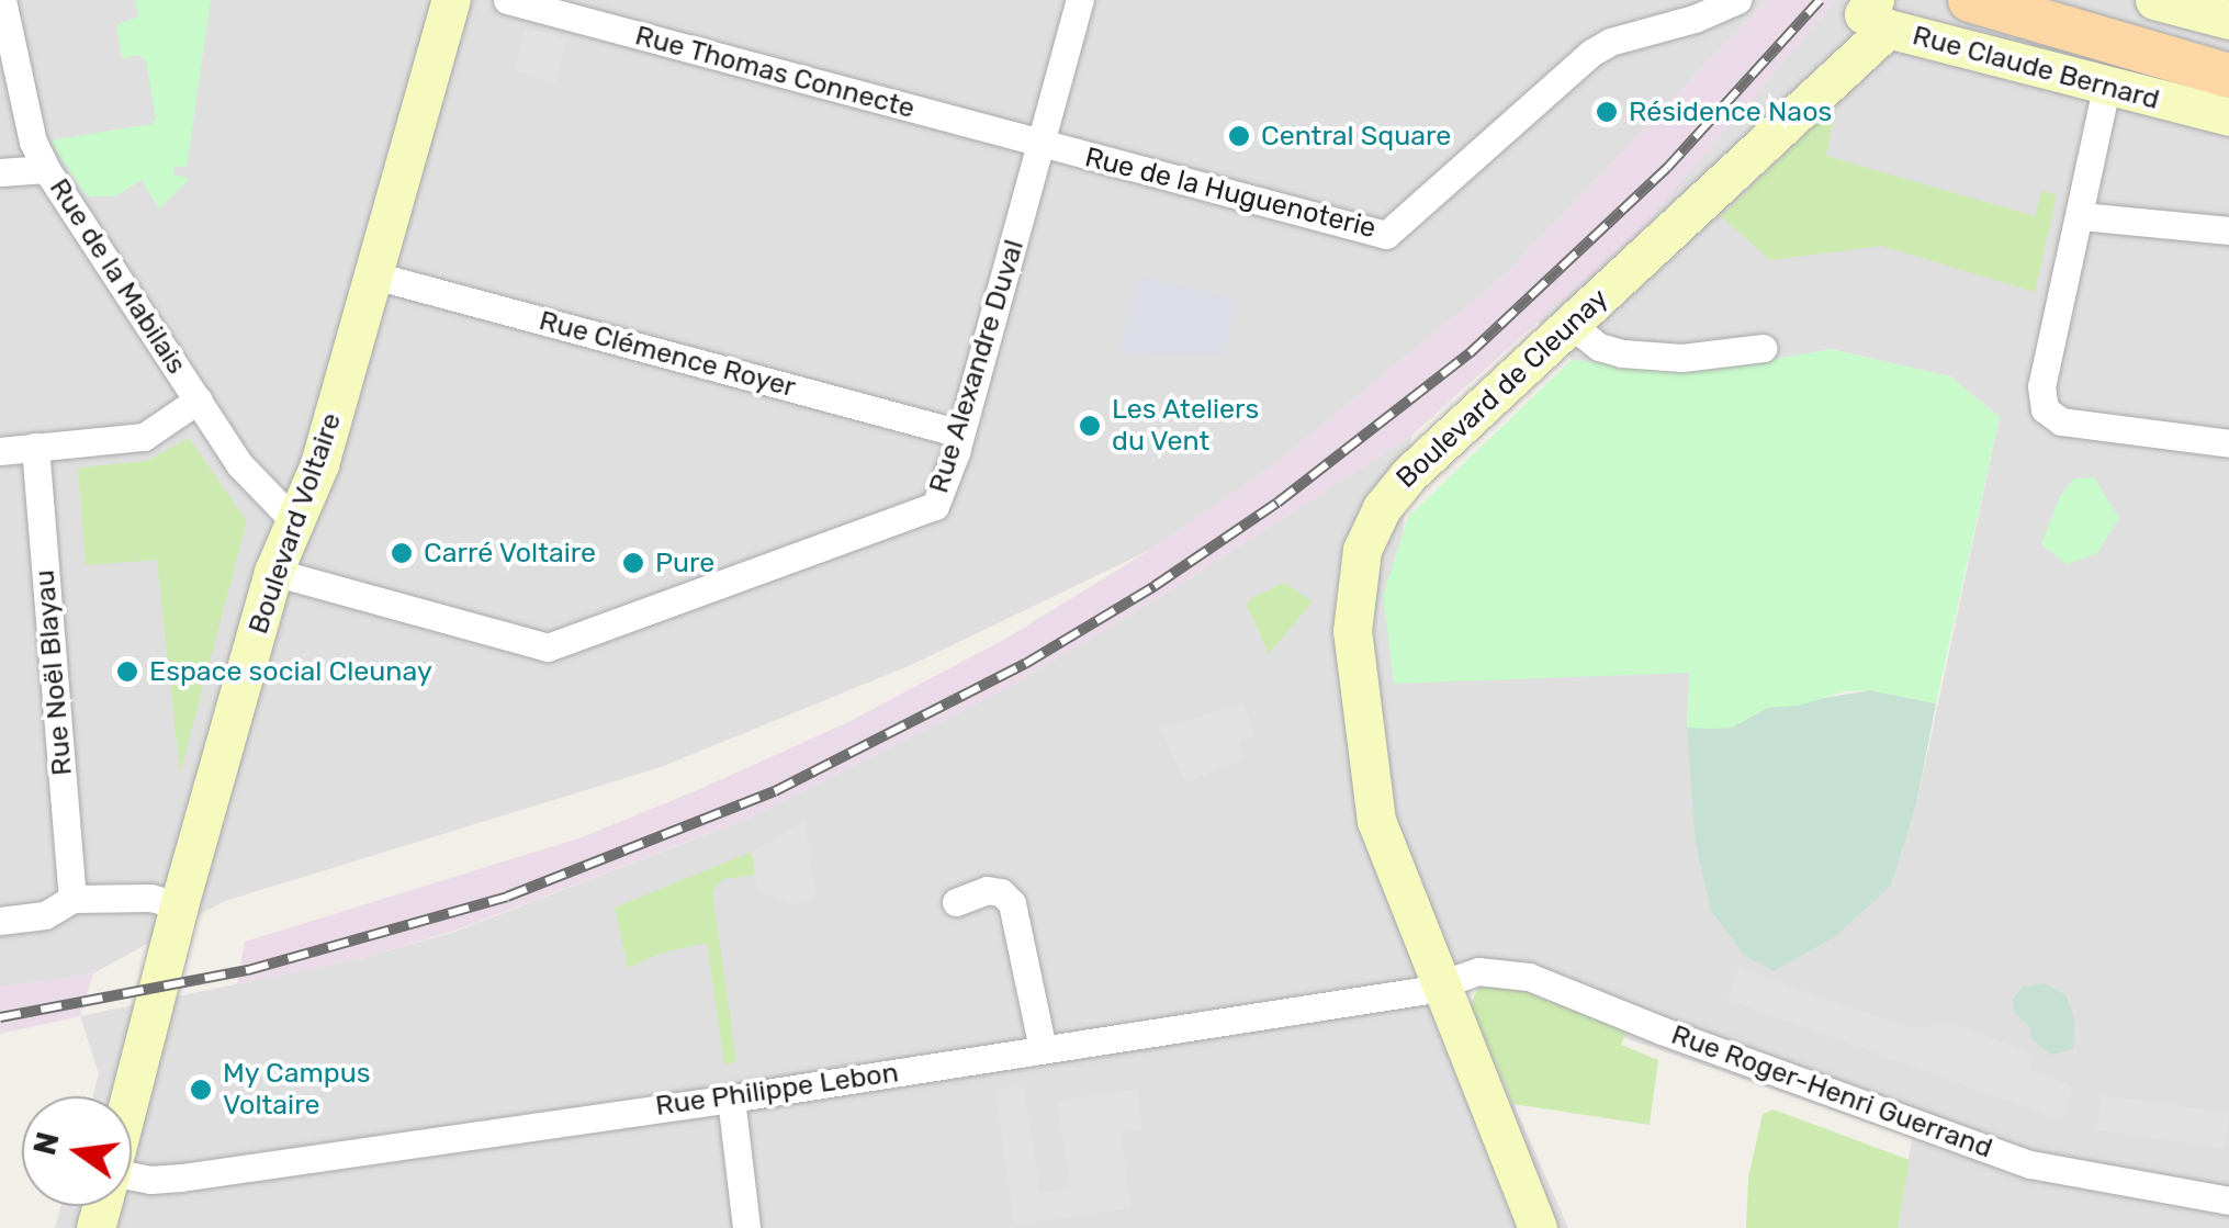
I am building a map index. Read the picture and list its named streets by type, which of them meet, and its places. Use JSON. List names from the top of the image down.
{
  "streets": {
    "main road": ["Rue Claude Bernard", "Boulevard de Cleunay", "Boulevard Voltaire"],
    "street": [
      "Rue Thomas Connecte",
      "Rue de la Huguenoterie",
      "Rue de la Mabilais",
      "Rue Clémence Royer",
      "Rue Alexandre Duval",
      "Rue Noël Blayau",
      "Rue Philippe Lebon",
      "Rue Roger-Henri Guerrand"
    ]
  },
  "crossings": [
    ["Rue Claude Bernard", "Boulevard de Cleunay"],
    ["Rue Thomas Connecte", "Rue de la Huguenoterie"],
    ["Rue Thomas Connecte", "Rue Alexandre Duval"],
    ["Rue de la Huguenoterie", "Rue Alexandre Duval"],
    ["Rue de la Mabilais", "Boulevard Voltaire"],
    ["Rue Clémence Royer", "Rue Alexandre Duval"],
    ["Rue Clémence Royer", "Boulevard Voltaire"],
    ["Rue Alexandre Duval", "Boulevard Voltaire"],
    ["Boulevard de Cleunay", "Rue Philippe Lebon"],
    ["Boulevard de Cleunay", "Rue Roger-Henri Guerrand"],
    ["Rue Philippe Lebon", "Rue Roger-Henri Guerrand"]
  ],
  "places": [
    "Résidence Naos",
    "Central Square",
    "Les Ateliers du Vent",
    "Carré Voltaire",
    "Pure",
    "Espace social Cleunay",
    "My Campus Voltaire"
  ],
  "north": "left"
}
